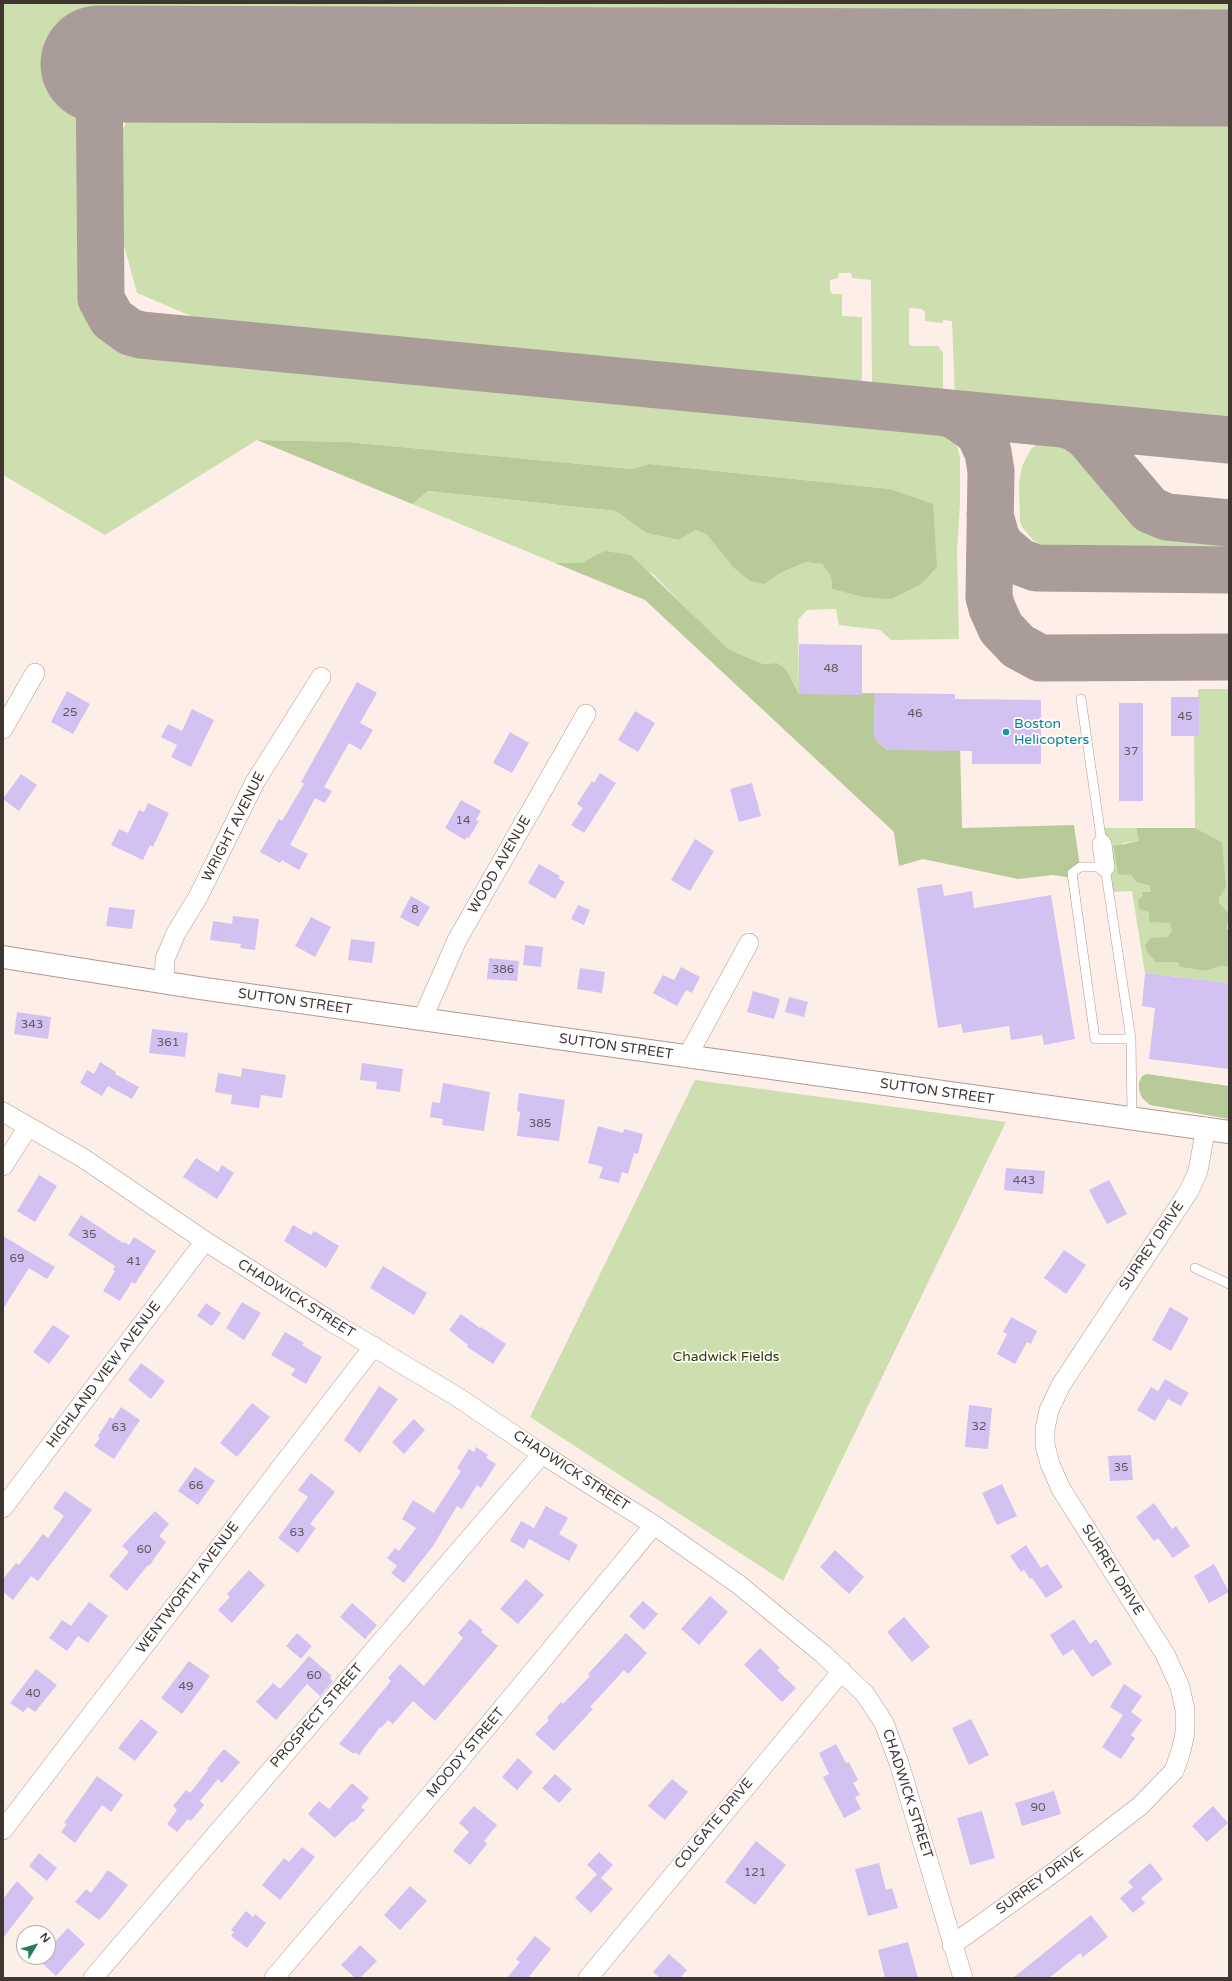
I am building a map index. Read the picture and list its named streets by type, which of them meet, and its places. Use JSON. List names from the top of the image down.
{
  "streets": {
    "highway": ["SUTTON STREET"],
    "street": [
      "WRIGHT AVENUE",
      "WOOD AVENUE",
      "SURREY DRIVE",
      "CHADWICK STREET",
      "HIGHLAND VIEW AVENUE",
      "WENTWORTH AVENUE",
      "PROSPECT STREET",
      "MOODY STREET",
      "COLGATE DRIVE"
    ]
  },
  "crossings": [
    ["WRIGHT AVENUE", "SUTTON STREET"],
    ["WOOD AVENUE", "SUTTON STREET"],
    ["SUTTON STREET", "SURREY DRIVE"],
    ["SURREY DRIVE", "CHADWICK STREET"],
    ["CHADWICK STREET", "HIGHLAND VIEW AVENUE"],
    ["CHADWICK STREET", "WENTWORTH AVENUE"],
    ["CHADWICK STREET", "PROSPECT STREET"],
    ["CHADWICK STREET", "MOODY STREET"],
    ["CHADWICK STREET", "COLGATE DRIVE"]
  ],
  "parks": ["Chadwick Fields"],
  "places": ["Boston Helicopters"],
  "house_numbers": [
    "48",
    "25",
    "46",
    "45",
    "37",
    "14",
    "8",
    "386",
    "343",
    "361",
    "385",
    "443",
    "35",
    "69",
    "41",
    "32",
    "63",
    "35",
    "66",
    "63",
    "60",
    "60",
    "49",
    "40",
    "90",
    "121"
  ],
  "north": "top right"
}
